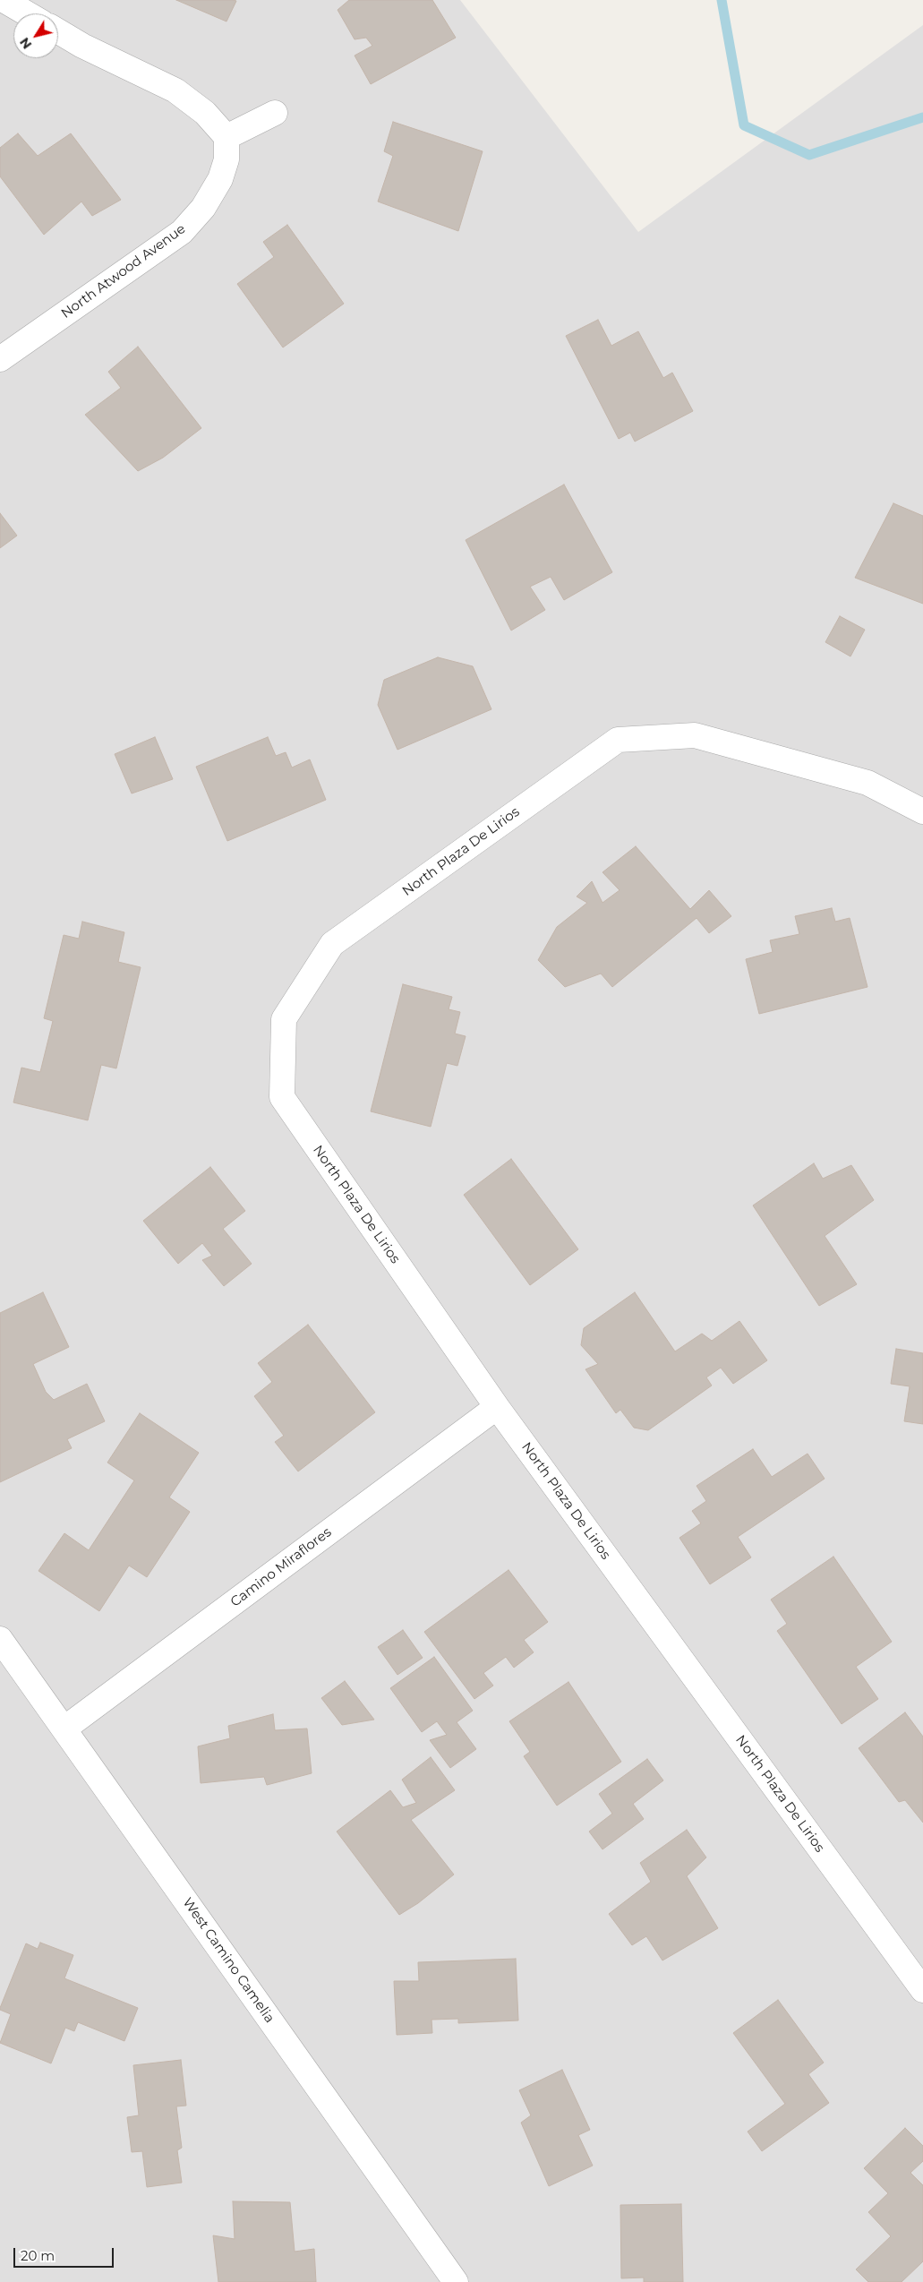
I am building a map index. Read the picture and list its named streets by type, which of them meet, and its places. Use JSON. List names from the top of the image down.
{
  "streets": {
    "street": [
      "North Atwood Avenue",
      "North Plaza De Lirios",
      "Camino Miraflores",
      "West Camino Camelia"
    ]
  },
  "crossings": [
    ["North Plaza De Lirios", "Camino Miraflores"],
    ["Camino Miraflores", "West Camino Camelia"]
  ],
  "scale_bar": "20 m",
  "north": "bottom left"
}
